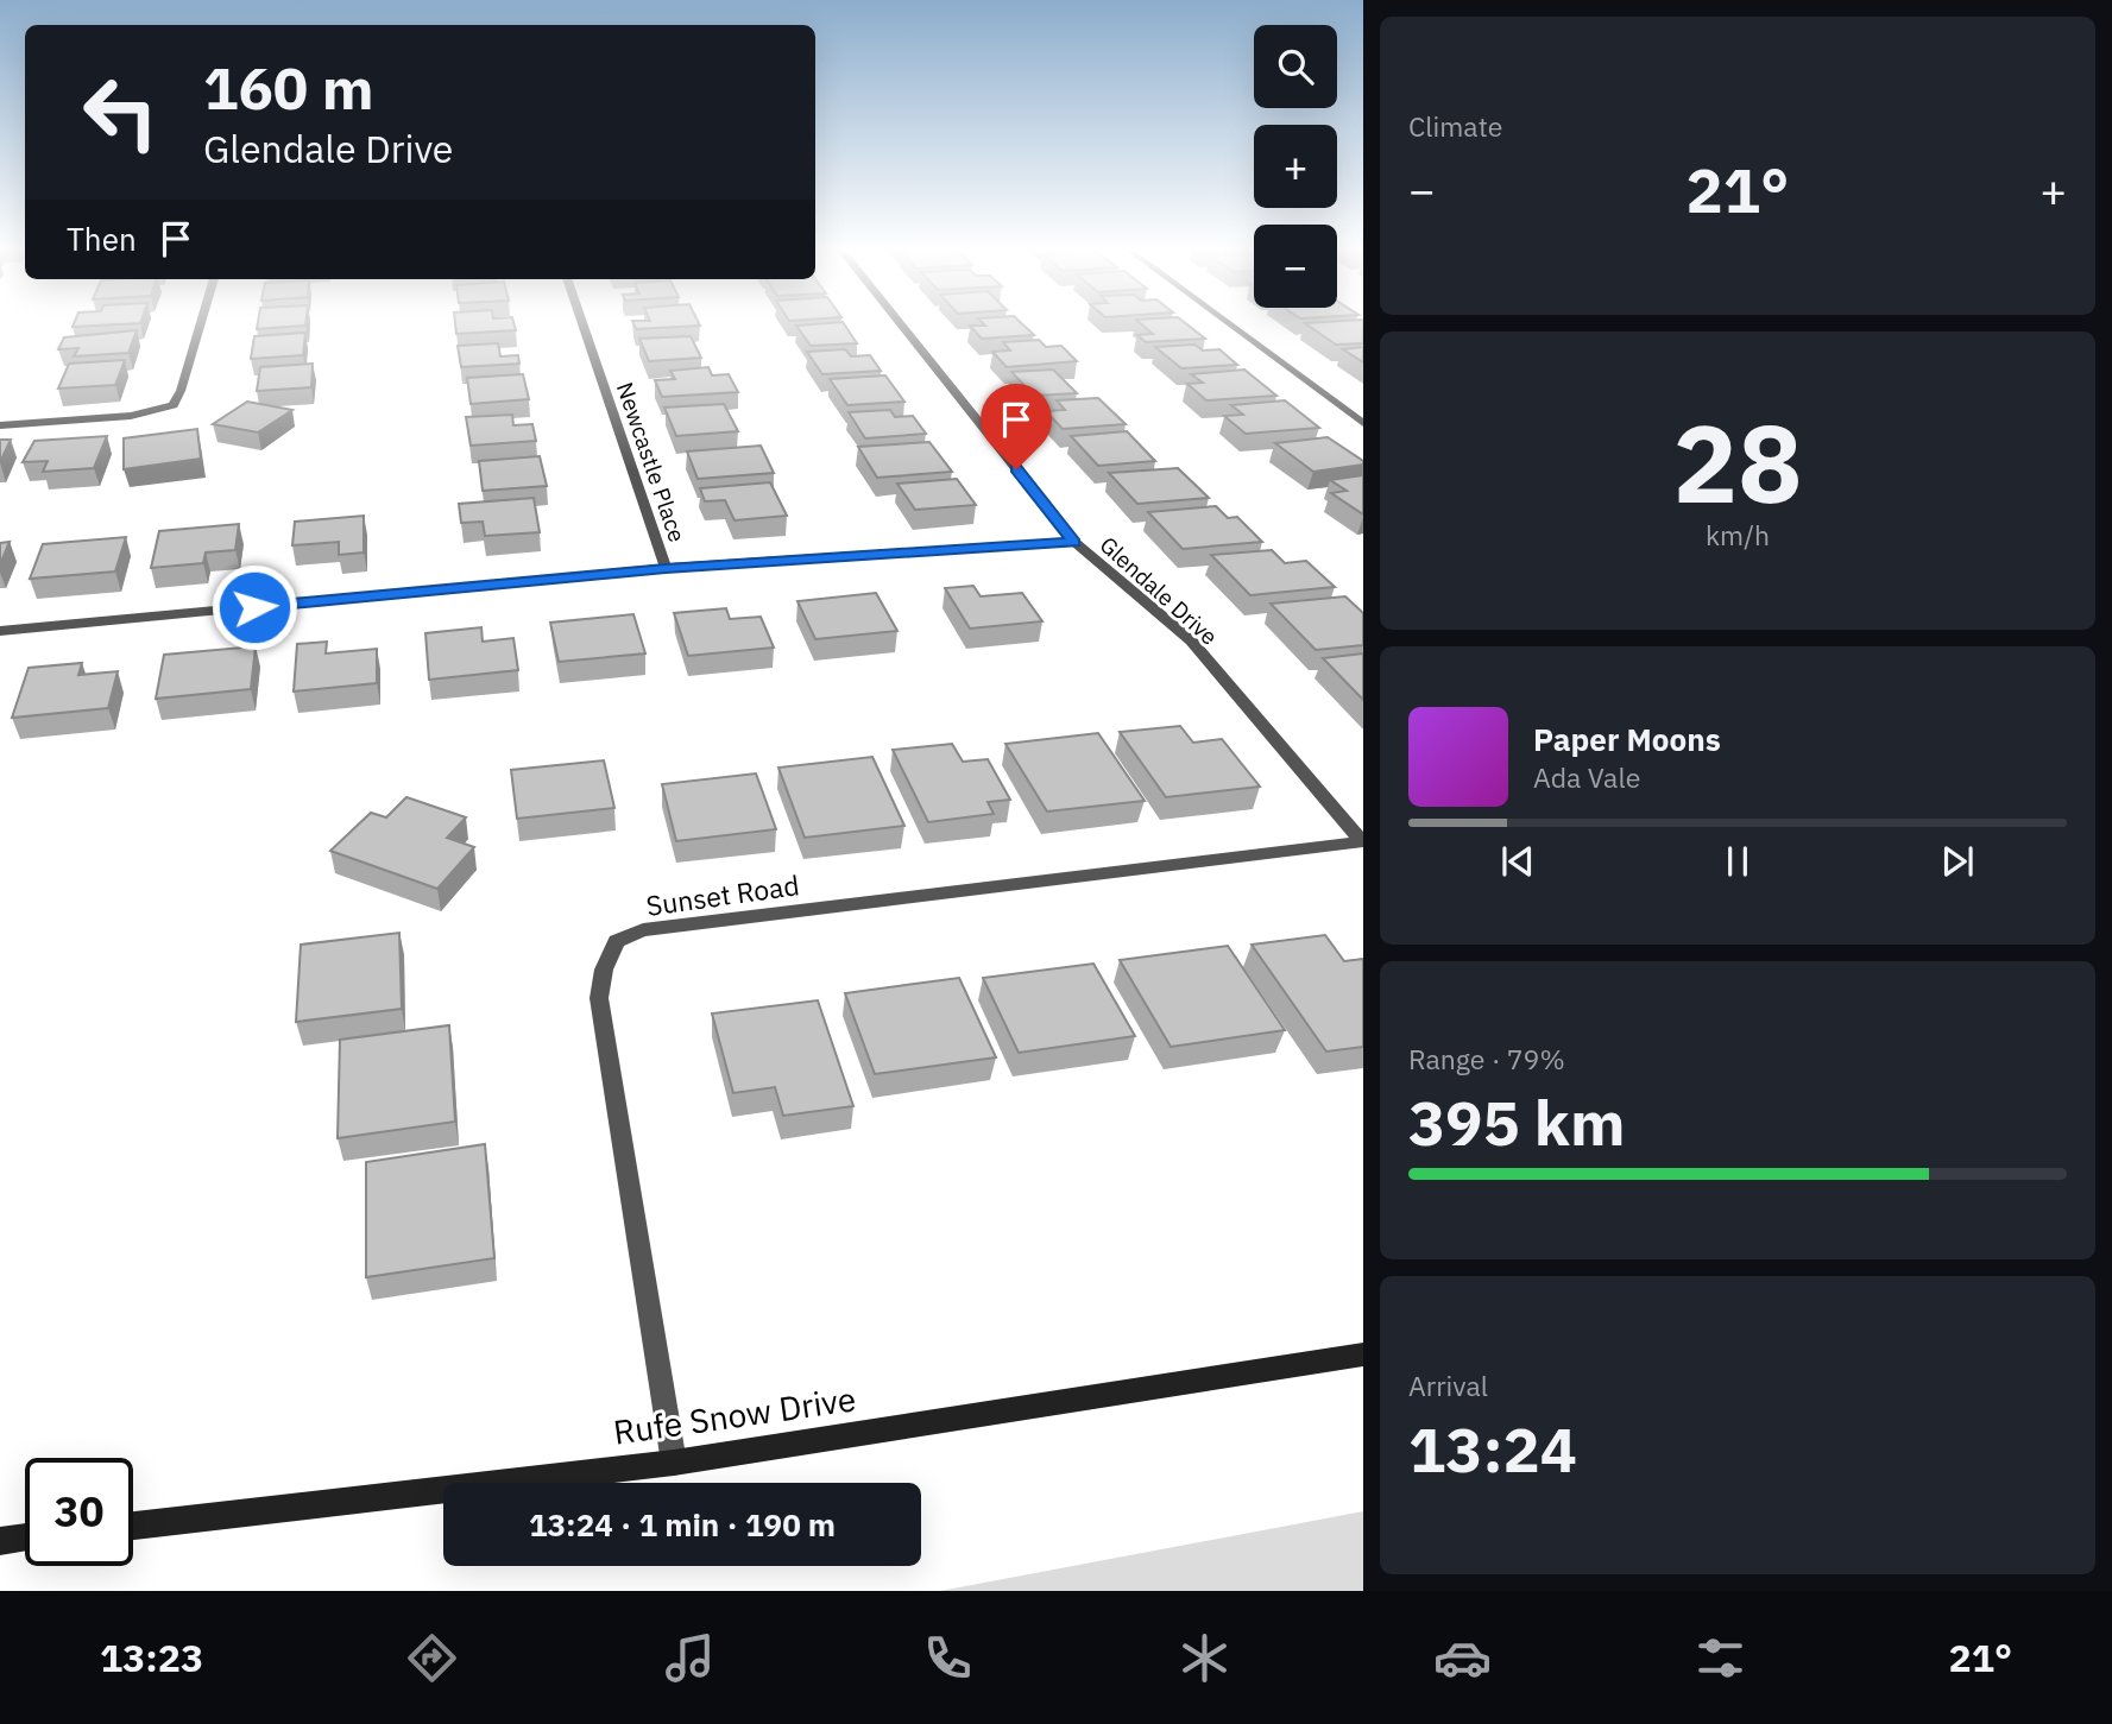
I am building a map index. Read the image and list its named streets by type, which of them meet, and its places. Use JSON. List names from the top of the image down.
{
  "streets": {
    "main road": ["Rufe Snow Drive"],
    "street": ["Newcastle Place", "Glendale Drive", "Sunset Road"]
  },
  "crossings": [
    ["Glendale Drive", "Sunset Road"],
    ["Sunset Road", "Rufe Snow Drive"]
  ],
  "page": {
    "tile": [
      "Climate",
      ["28", "km/h"],
      ["Range · 79%", "395 km"],
      ["Arrival", "13:24"]
    ],
    "map_buttons": ["+", "−"],
    "turn": ["160 m", "Glendale Drive"],
    "heat": ["−", "21°", "+"],
    "then": "Then",
    "song": ["Paper Moons", "Ada Vale"],
    "limit": "30",
    "trip": "13:24 · 1 min · 190 m",
    "tabs": ["13:23", "21°"]
  }
}
